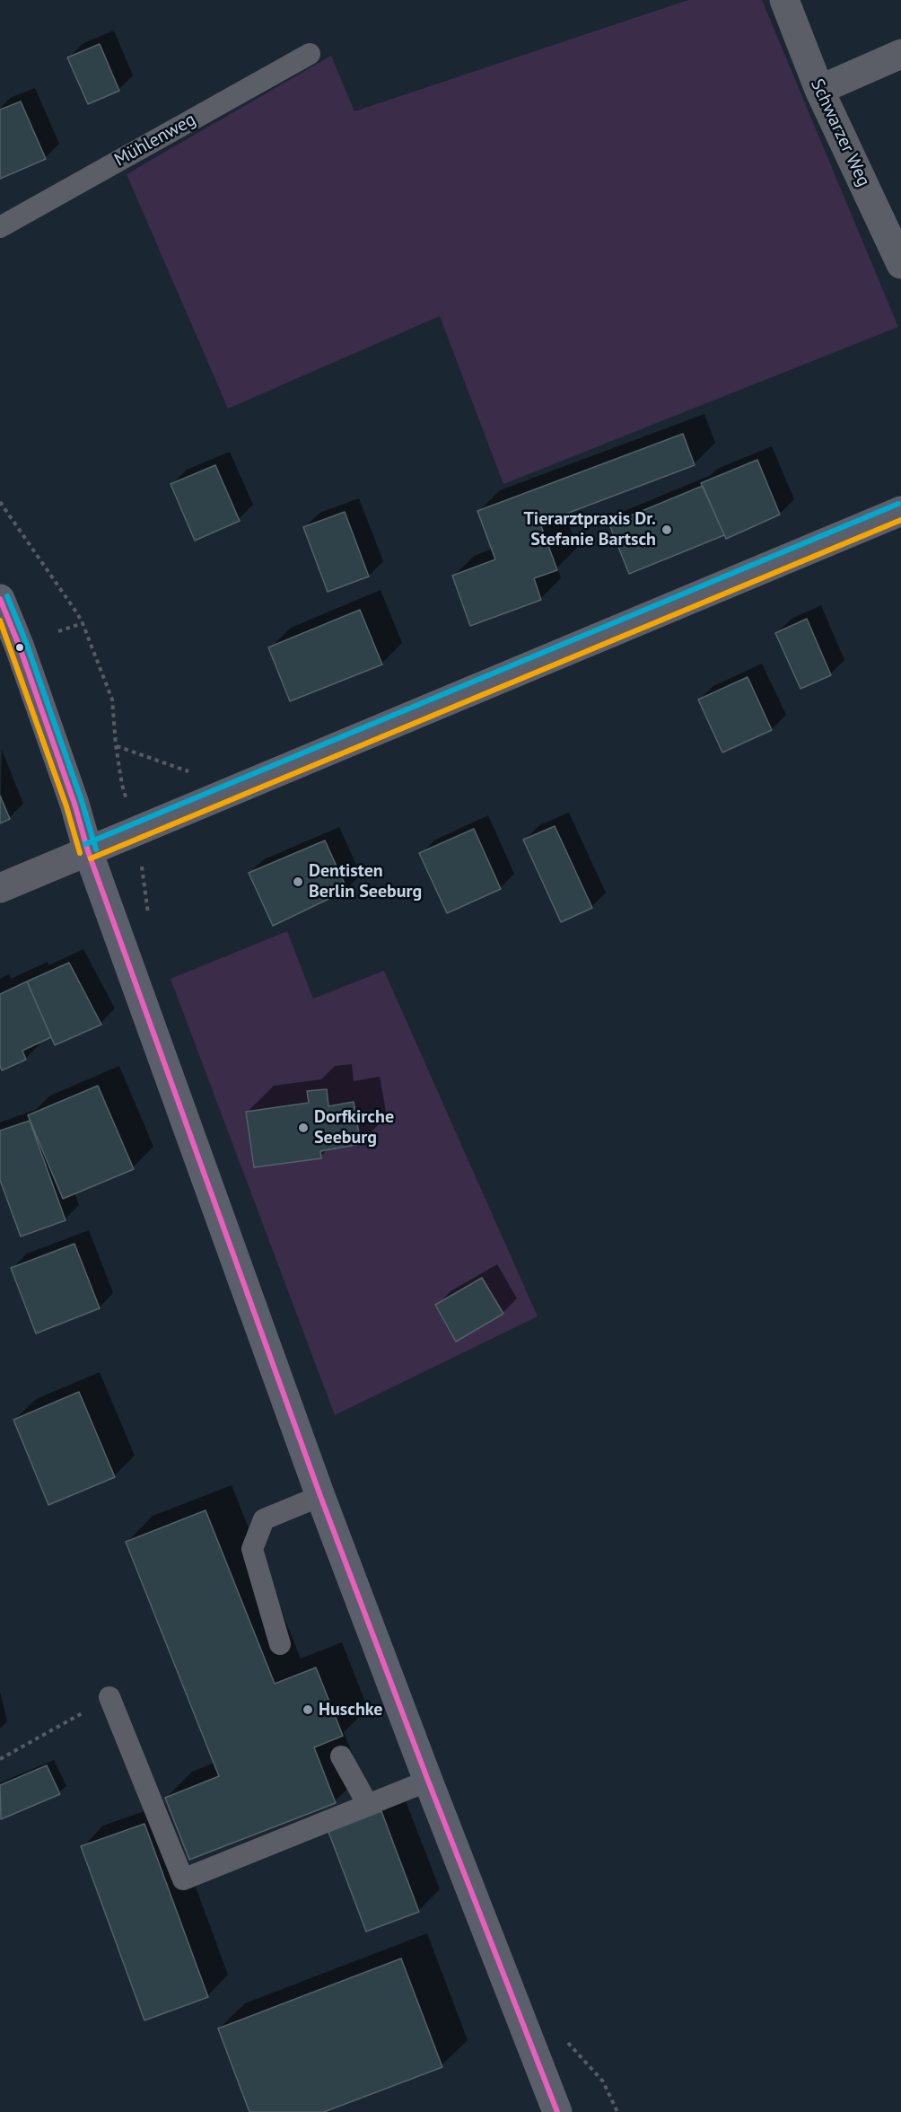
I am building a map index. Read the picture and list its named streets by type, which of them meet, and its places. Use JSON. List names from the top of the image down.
{
  "streets": {
    "street": ["Schwarzer Weg"],
    "lane": ["Mühlenweg"]
  },
  "places": [
    "Tierarztpraxis Dr. Stefanie Bartsch",
    "Dentisten Berlin Seeburg",
    "Dorfkirche Seeburg",
    "Huschke"
  ]
}
